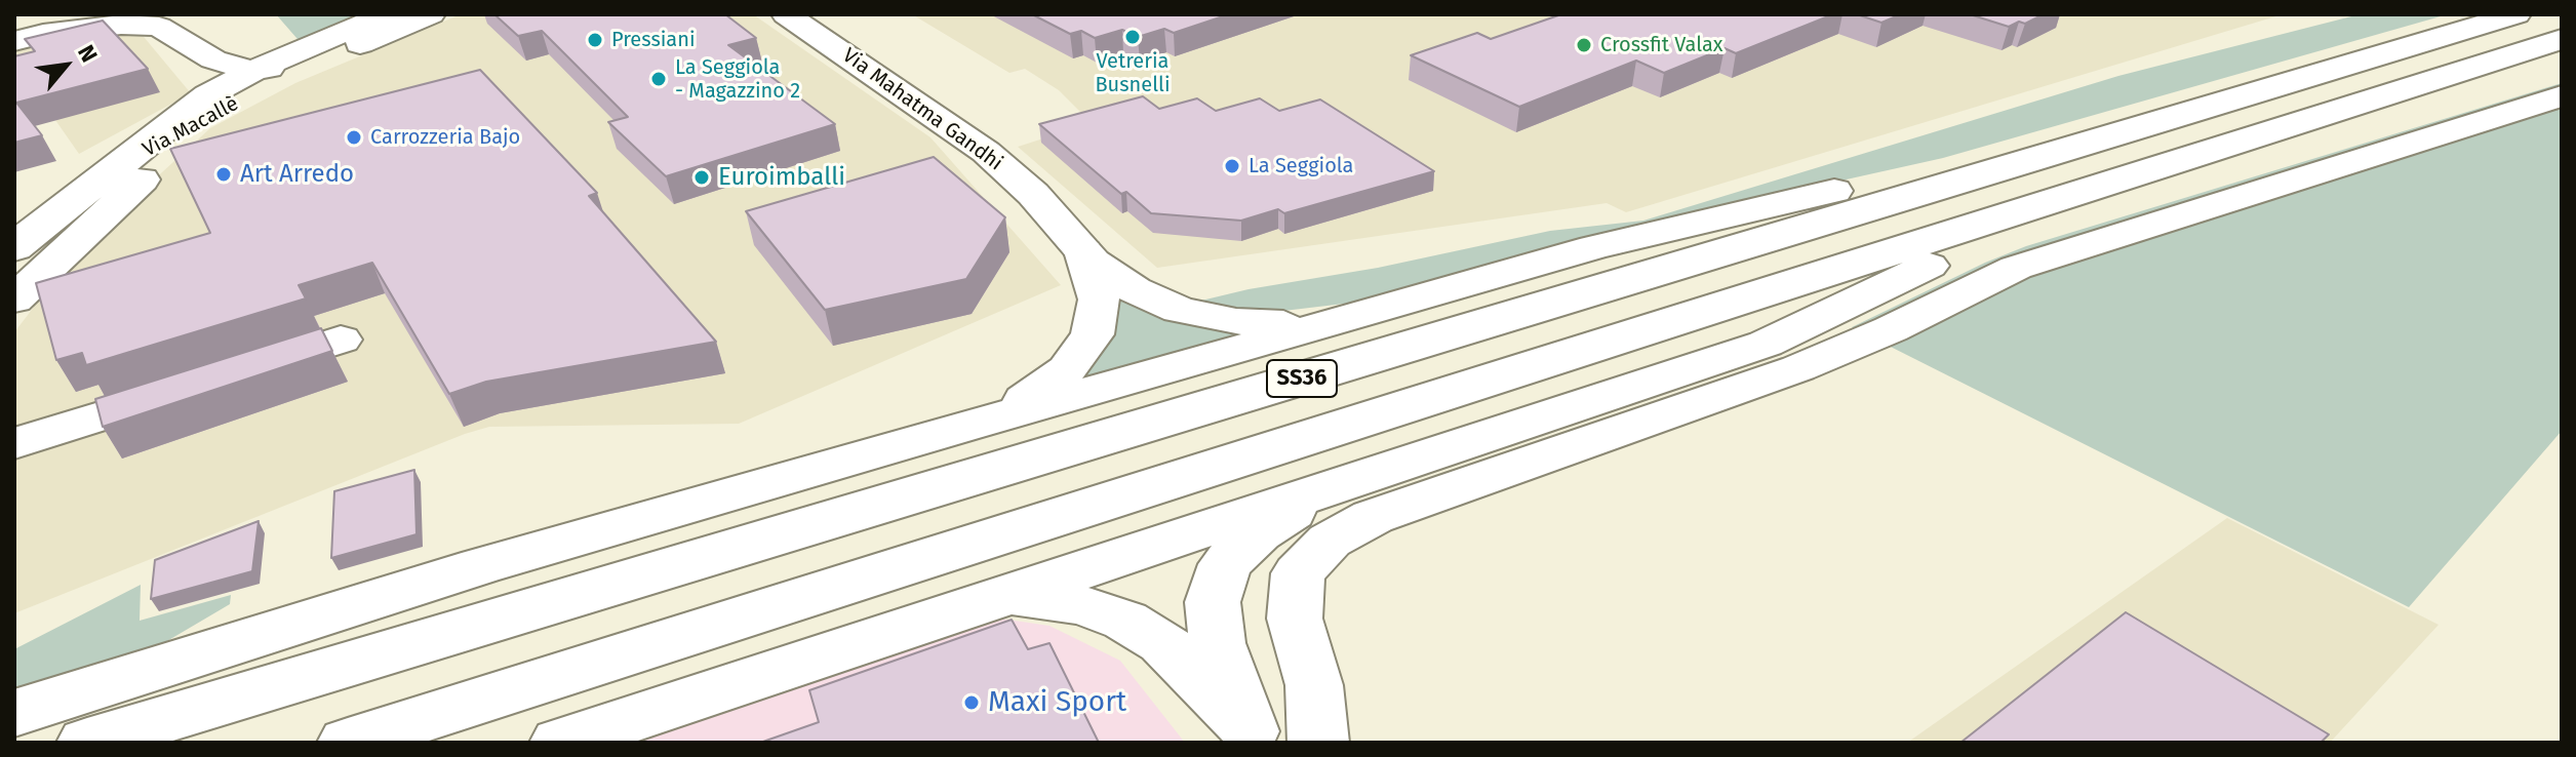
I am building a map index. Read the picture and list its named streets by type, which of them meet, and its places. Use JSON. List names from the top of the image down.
{
  "streets": {
    "main road": ["Via Mahatma Gandhi", "Via Macallè", "SS36"]
  },
  "places": [
    "Vetreria Busnelli",
    "Pressiani",
    "Crossfit Valax",
    "La Seggiola - Magazzino 2",
    "Carrozzeria Bajo",
    "La Seggiola",
    "Art Arredo",
    "Euroimballi",
    "Maxi Sport"
  ],
  "north": "top right"
}
